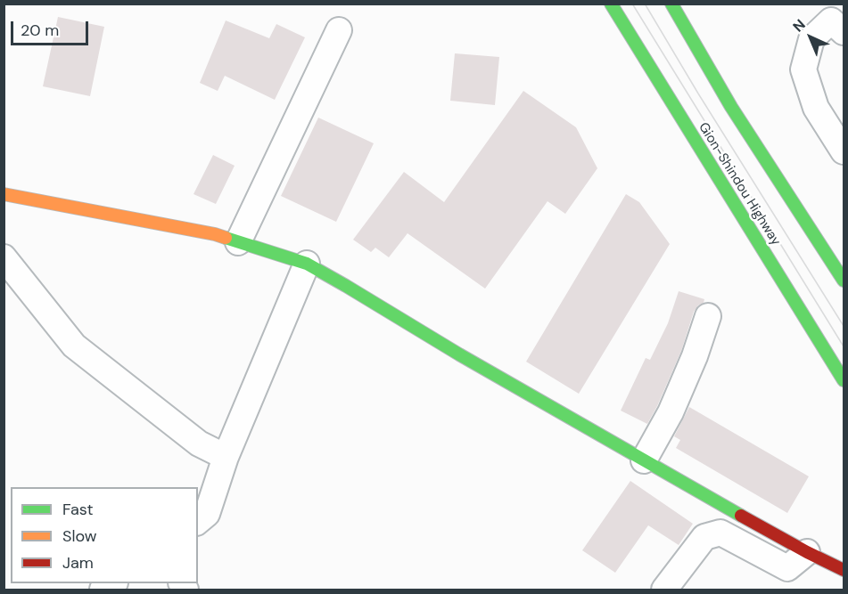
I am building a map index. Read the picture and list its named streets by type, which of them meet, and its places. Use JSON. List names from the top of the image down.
{
  "streets": {
    "main road": ["Gion-Shindou Highway"]
  },
  "legend": ["Fast", "Slow", "Jam"],
  "scale_bar": "20 m",
  "north": "top left"
}
